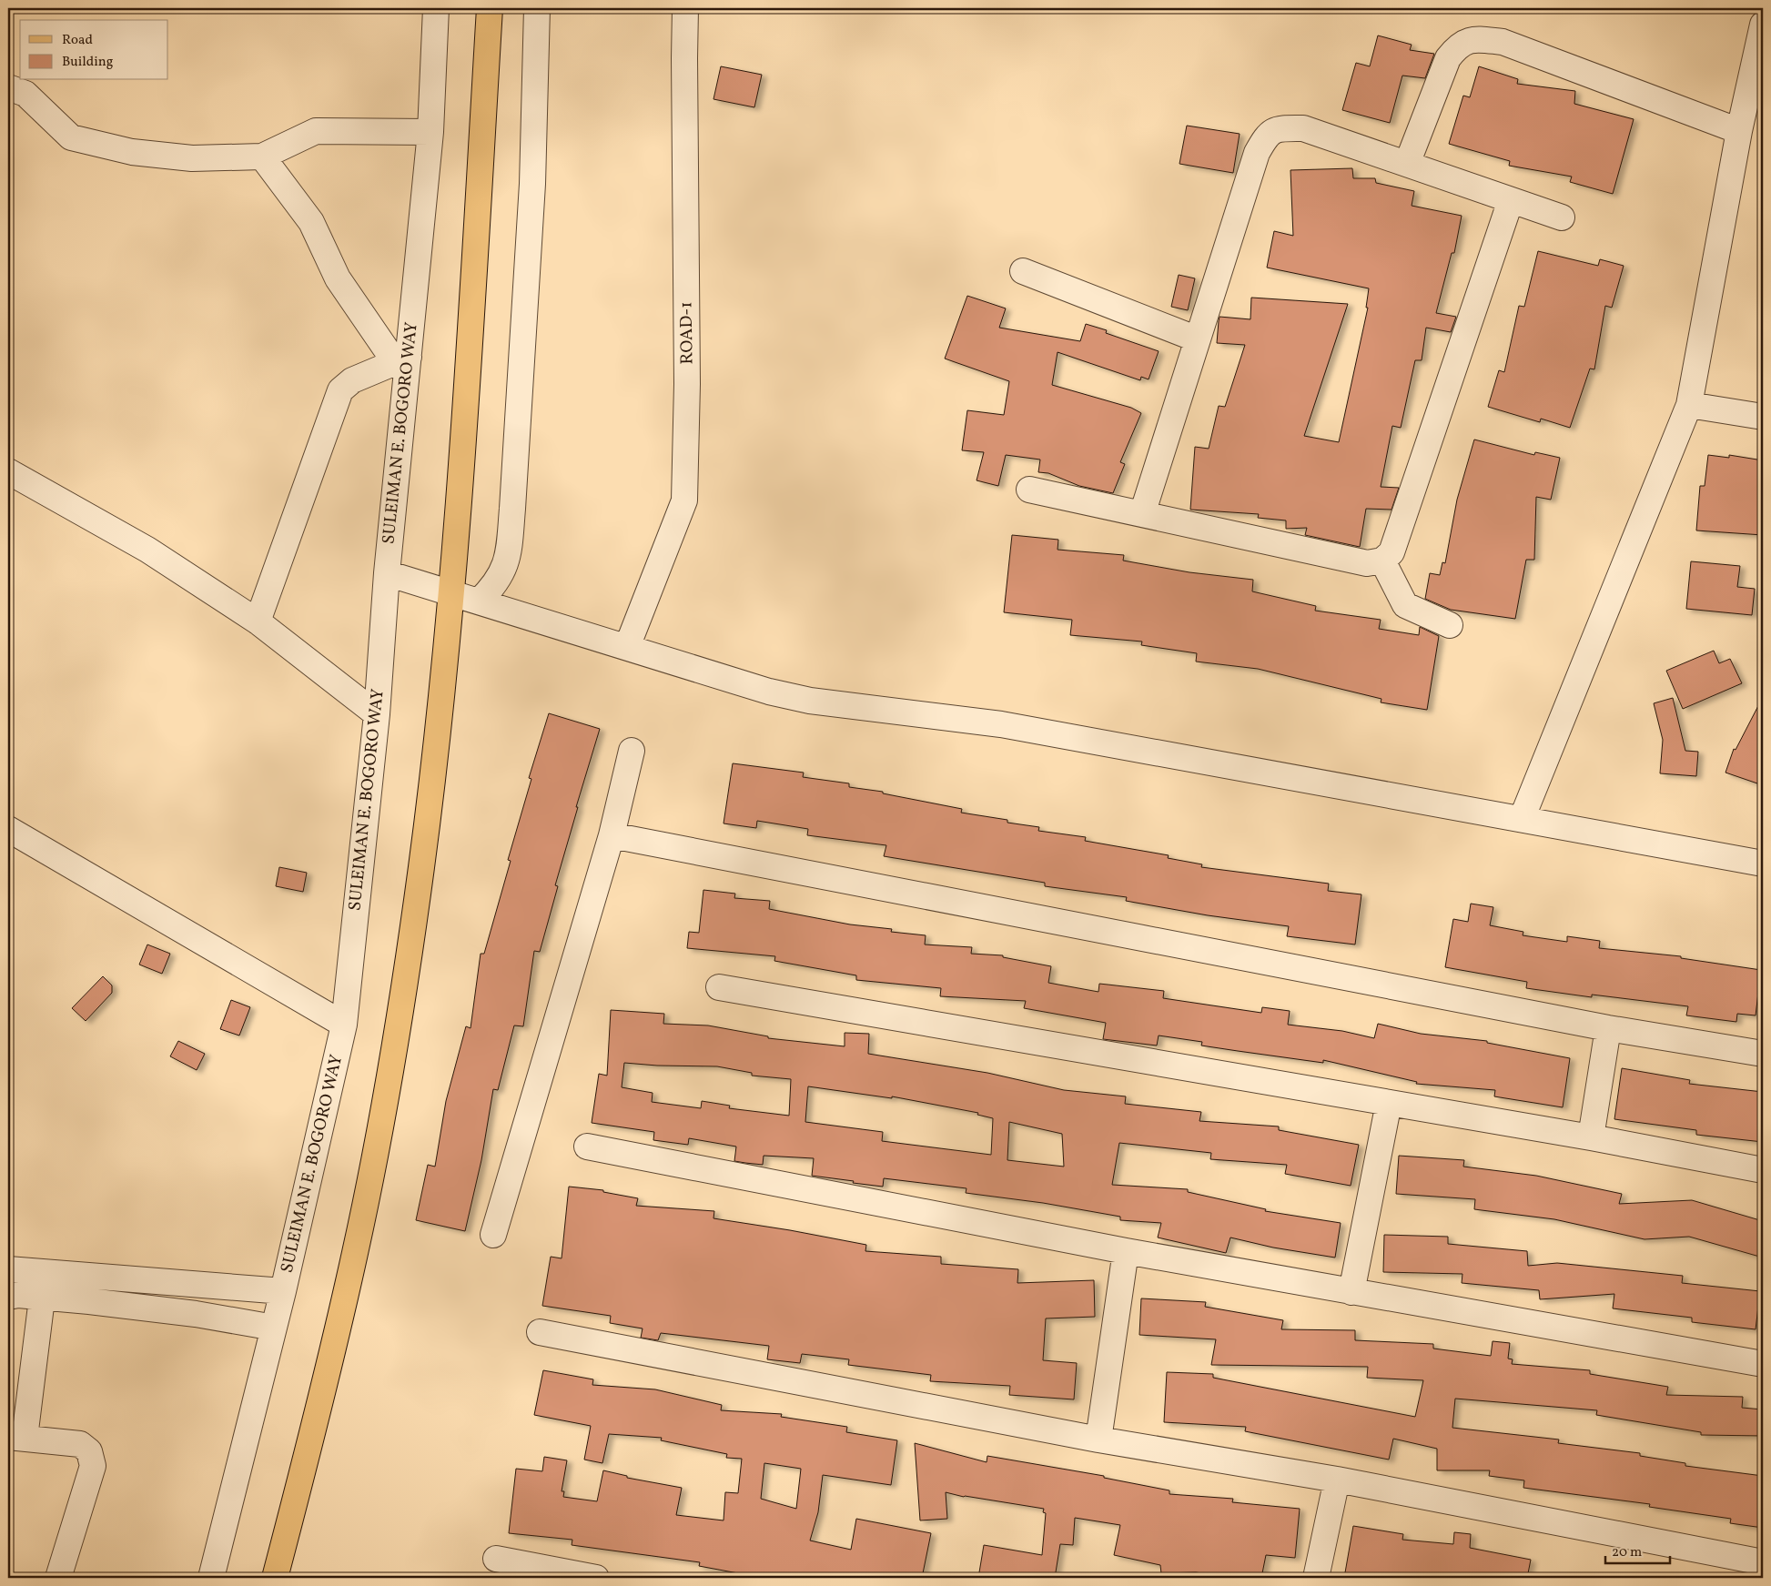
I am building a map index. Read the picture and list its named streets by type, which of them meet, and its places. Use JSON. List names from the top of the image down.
{
  "streets": {
    "street": ["ROAD-1", "SULEIMAN E. BOGORO WAY"]
  },
  "legend": ["Road", "Building"],
  "scale_bar": "20 m"
}
